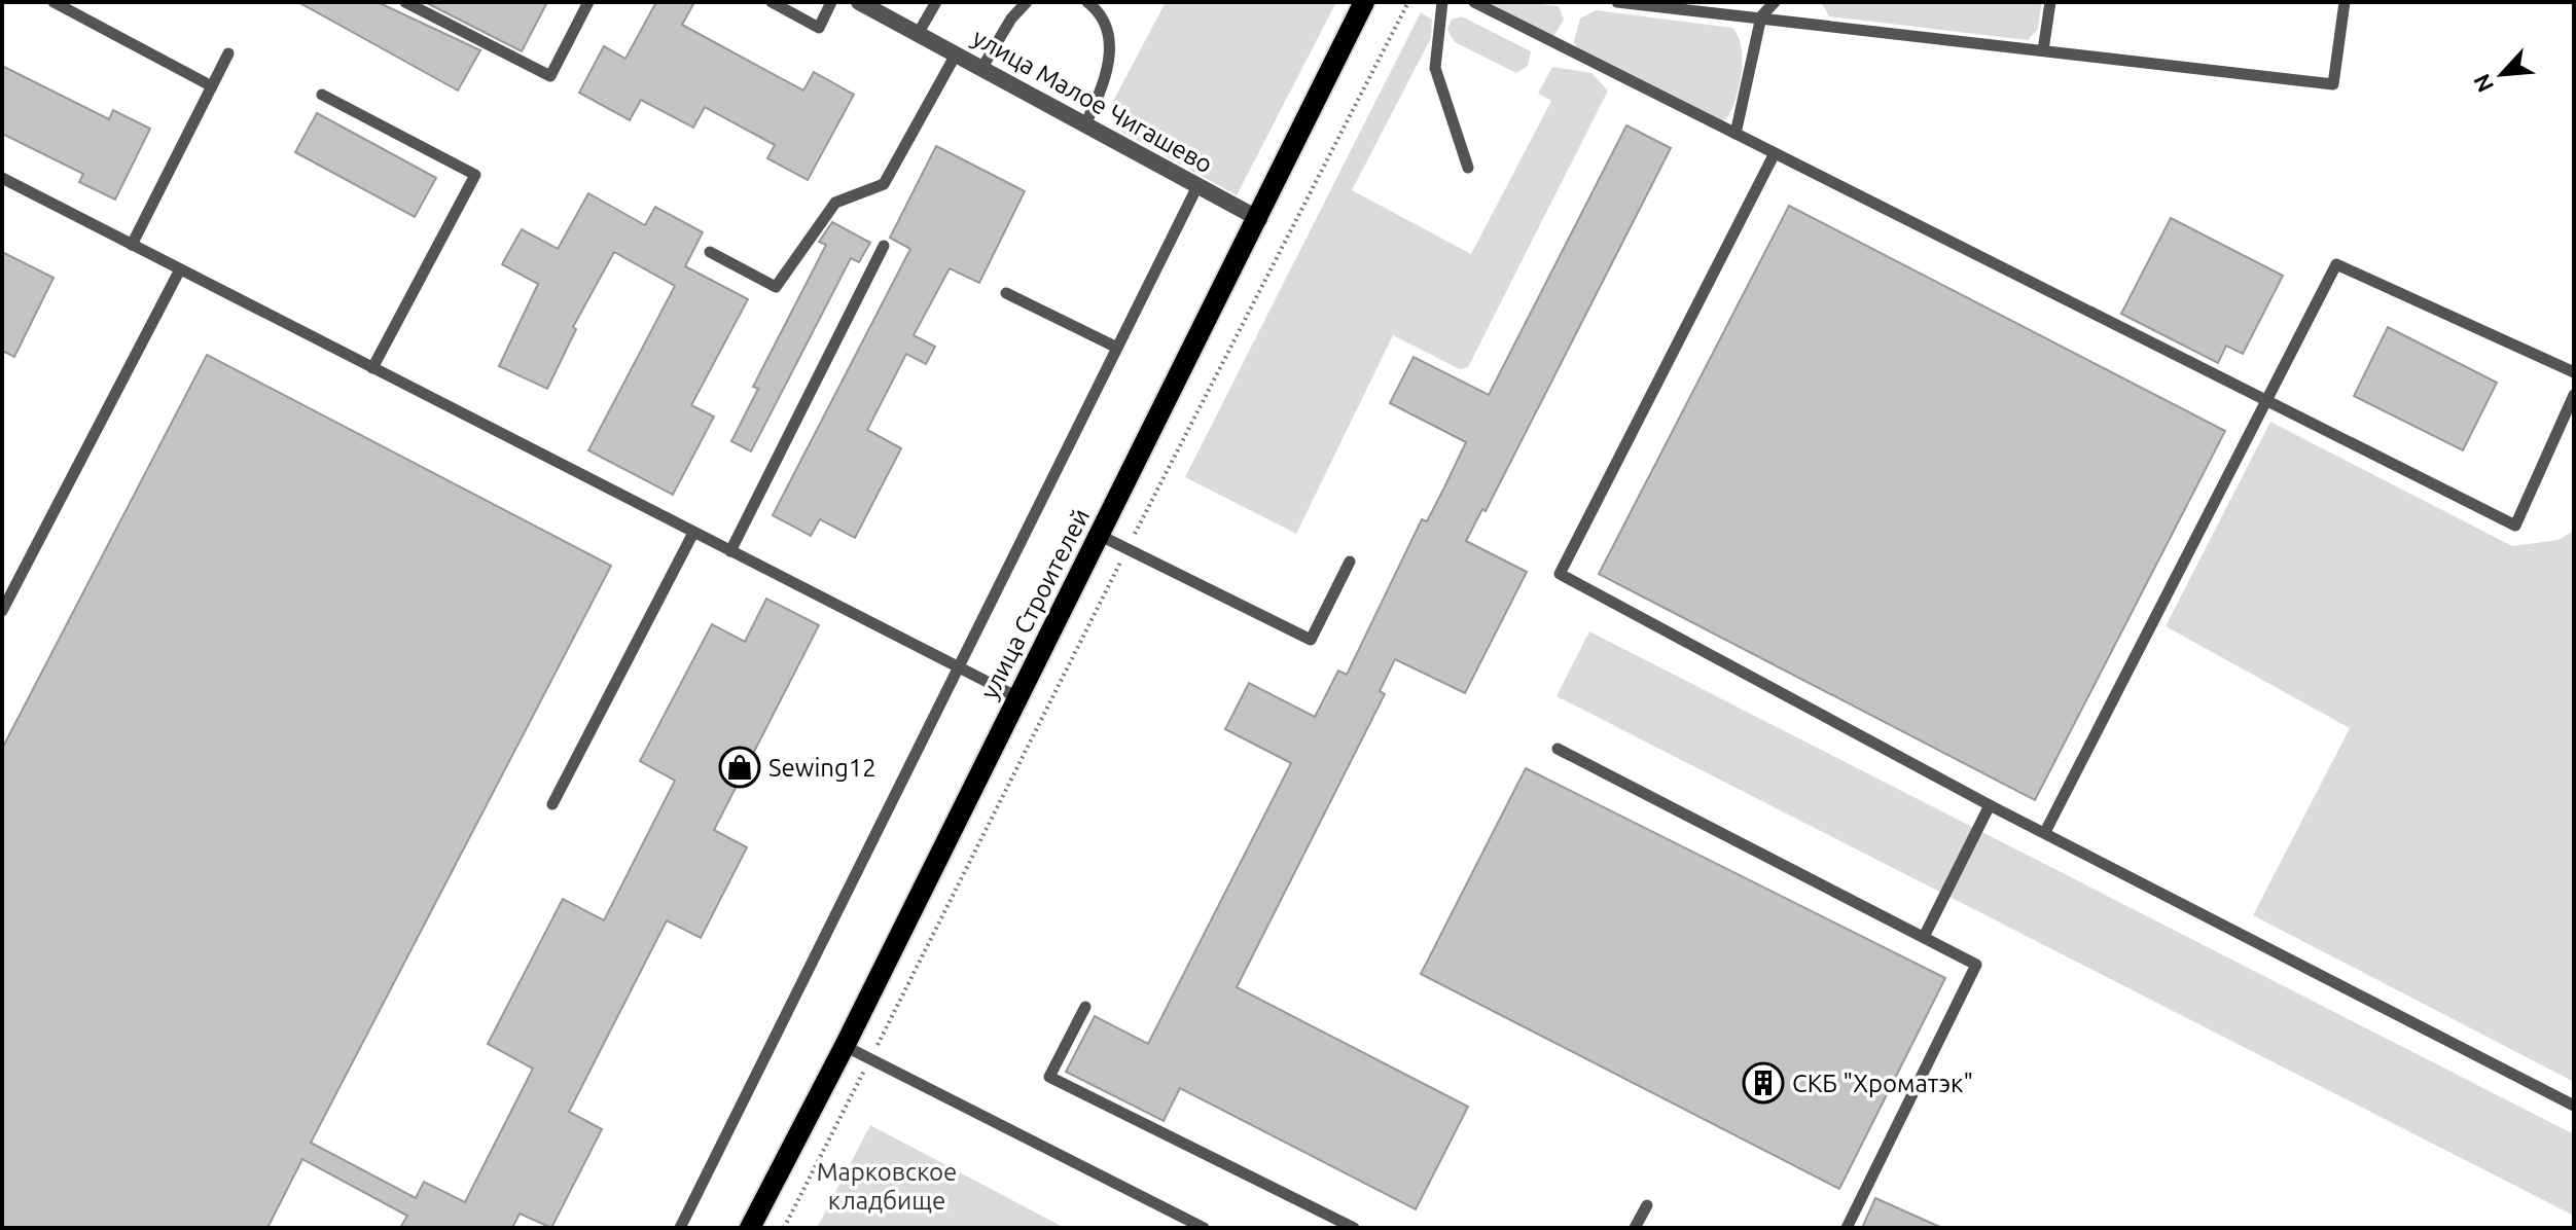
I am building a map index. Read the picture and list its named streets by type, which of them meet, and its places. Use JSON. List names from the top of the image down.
{
  "streets": {
    "main road": ["улица Строителей"],
    "street": ["улица Малое Чигашево"]
  },
  "crossings": [
    ["улица Малое Чигашево", "улица Строителей"]
  ],
  "parks": ["Марковское кладбище"],
  "places": {
    "shop": ["Sewing12"],
    "building": ["СКБ \"Хроматэк\""]
  },
  "north": "bottom left"
}
